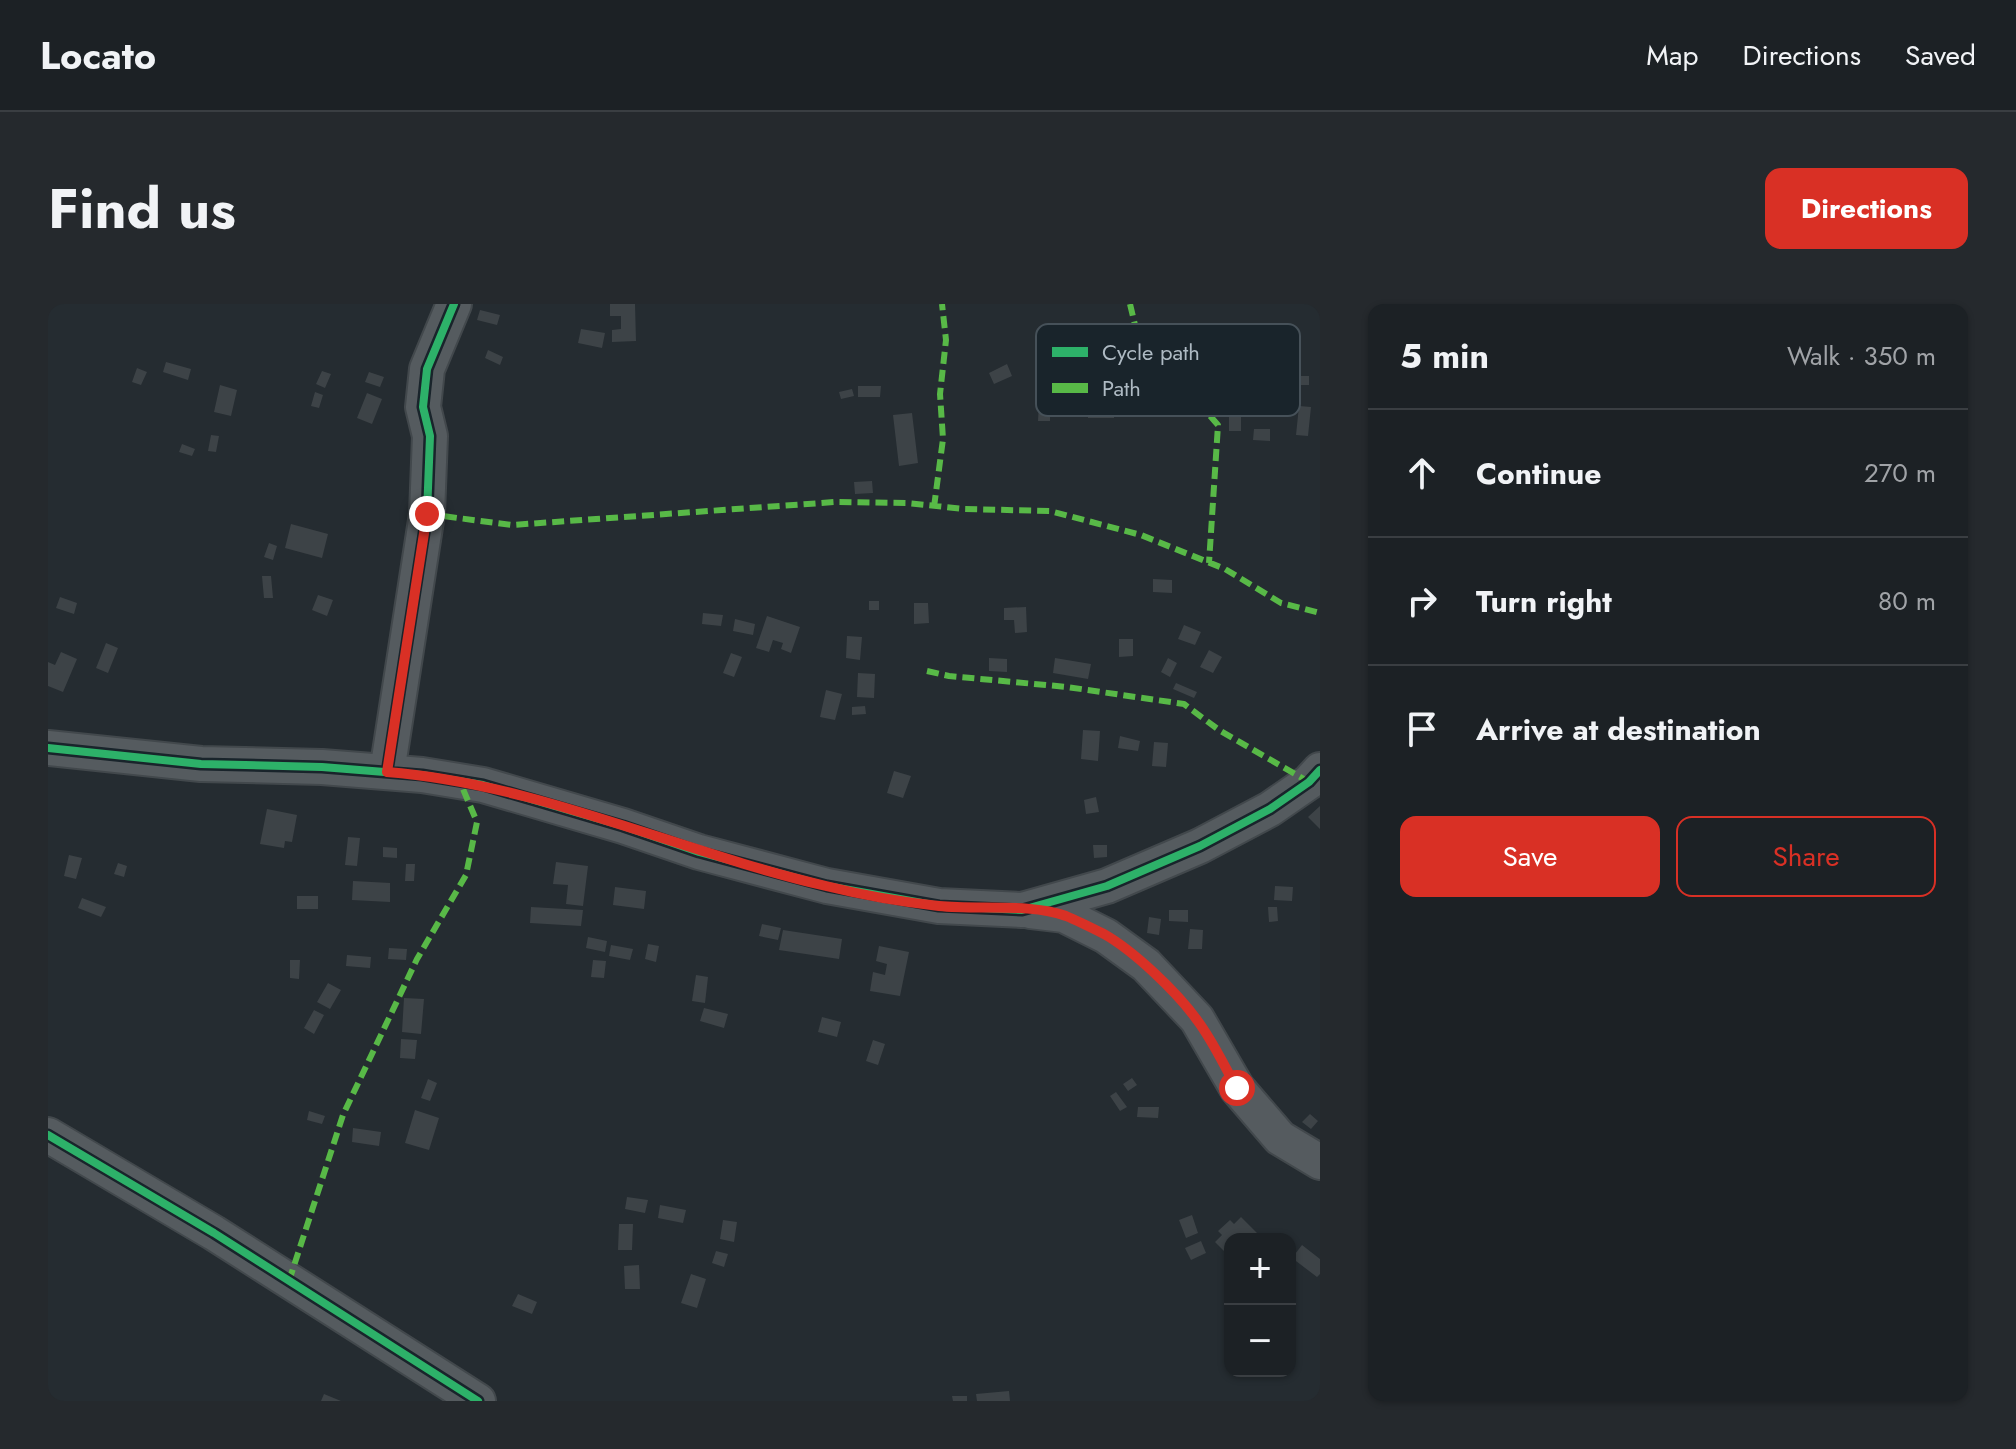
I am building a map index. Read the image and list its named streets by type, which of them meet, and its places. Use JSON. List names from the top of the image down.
{
  "legend": ["Cycle path", "Path"],
  "page": {
    "header": "Locato",
    "nav": ["Map", "Directions", "Saved"],
    "title": "Find us",
    "buttons": [
      "Directions",
      ["Save", "Share"]
    ],
    "heading": ["5 min", "Walk · 350 m"],
    "list": [
      ["Continue", "270 m"],
      ["Turn right", "80 m"],
      "Arrive at destination"
    ],
    "map_buttons": ["+", "−"]
  }
}
